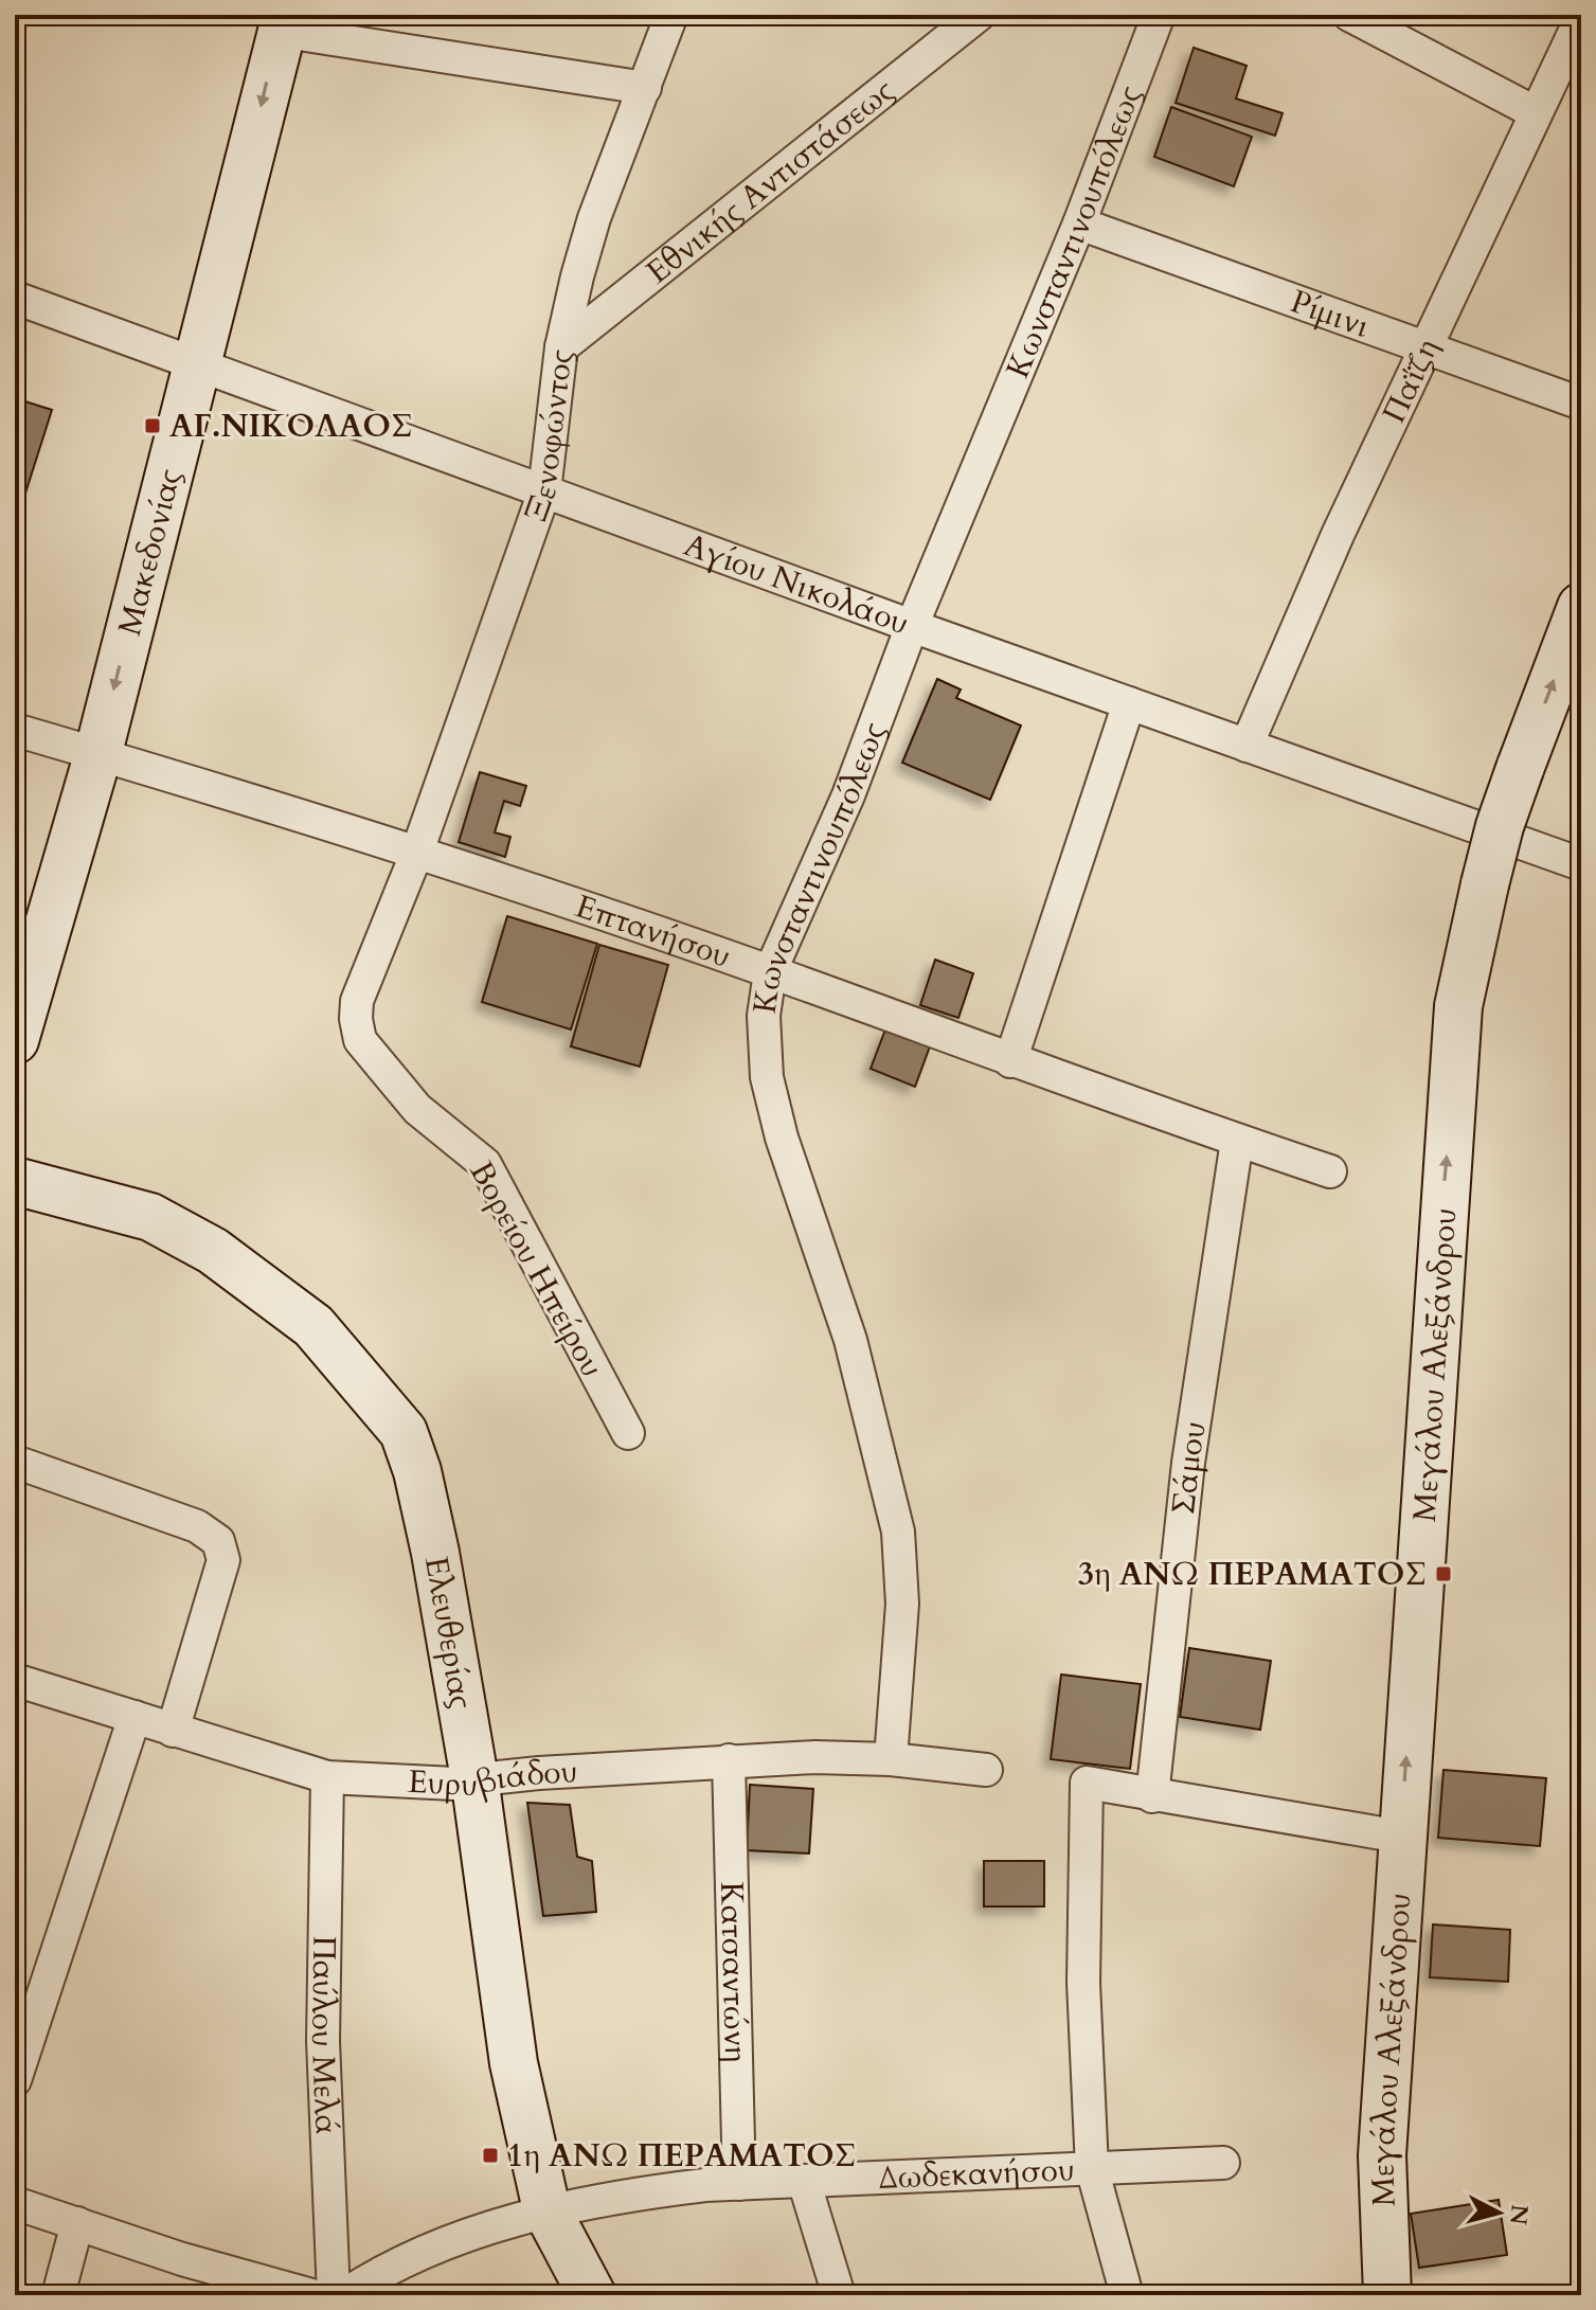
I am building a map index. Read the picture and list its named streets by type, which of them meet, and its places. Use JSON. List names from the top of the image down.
{
  "streets": {
    "street": [
      "Εθνικής Αντιστάσεως",
      "Κωνσταντινουπόλεως",
      "Ρίμινι",
      "Παΐζη",
      "Ξενοφώντος",
      "Μακεδονίας",
      "Αγίου Νικολάου",
      "Επτανήσου",
      "Βορείου Ηπείρου",
      "Μεγάλου Αλεξάνδρου",
      "Σάμου",
      "Ελευθερίας",
      "Ευρυβιάδου",
      "Κατσαντώνη",
      "Παύλου Μελά",
      "Δωδεκανήσου"
    ]
  },
  "crossings": [
    ["Εθνικής Αντιστάσεως", "Ξενοφώντος"],
    ["Κωνσταντινουπόλεως", "Ρίμινι"],
    ["Κωνσταντινουπόλεως", "Αγίου Νικολάου"],
    ["Κωνσταντινουπόλεως", "Επτανήσου"],
    ["Κωνσταντινουπόλεως", "Ευρυβιάδου"],
    ["Ρίμινι", "Παΐζη"],
    ["Παΐζη", "Αγίου Νικολάου"],
    ["Ξενοφώντος", "Αγίου Νικολάου"],
    ["Ξενοφώντος", "Επτανήσου"],
    ["Ξενοφώντος", "Βορείου Ηπείρου"],
    ["Μακεδονίας", "Αγίου Νικολάου"],
    ["Μακεδονίας", "Επτανήσου"],
    ["Επτανήσου", "Βορείου Ηπείρου"],
    ["Επτανήσου", "Σάμου"],
    ["Ελευθερίας", "Ευρυβιάδου"],
    ["Ελευθερίας", "Δωδεκανήσου"],
    ["Ευρυβιάδου", "Κατσαντώνη"],
    ["Ευρυβιάδου", "Παύλου Μελά"],
    ["Κατσαντώνη", "Δωδεκανήσου"]
  ],
  "one_way": ["Μακεδονίας", "Μεγάλου Αλεξάνδρου"],
  "places": {
    "transit": ["ΑΓ.ΝΙΚΟΛΑΟΣ", "3η ΑΝΩ ΠΕΡΑΜΑΤΟΣ", "1η ΑΝΩ ΠΕΡΑΜΑΤΟΣ"]
  },
  "north": "right"
}
